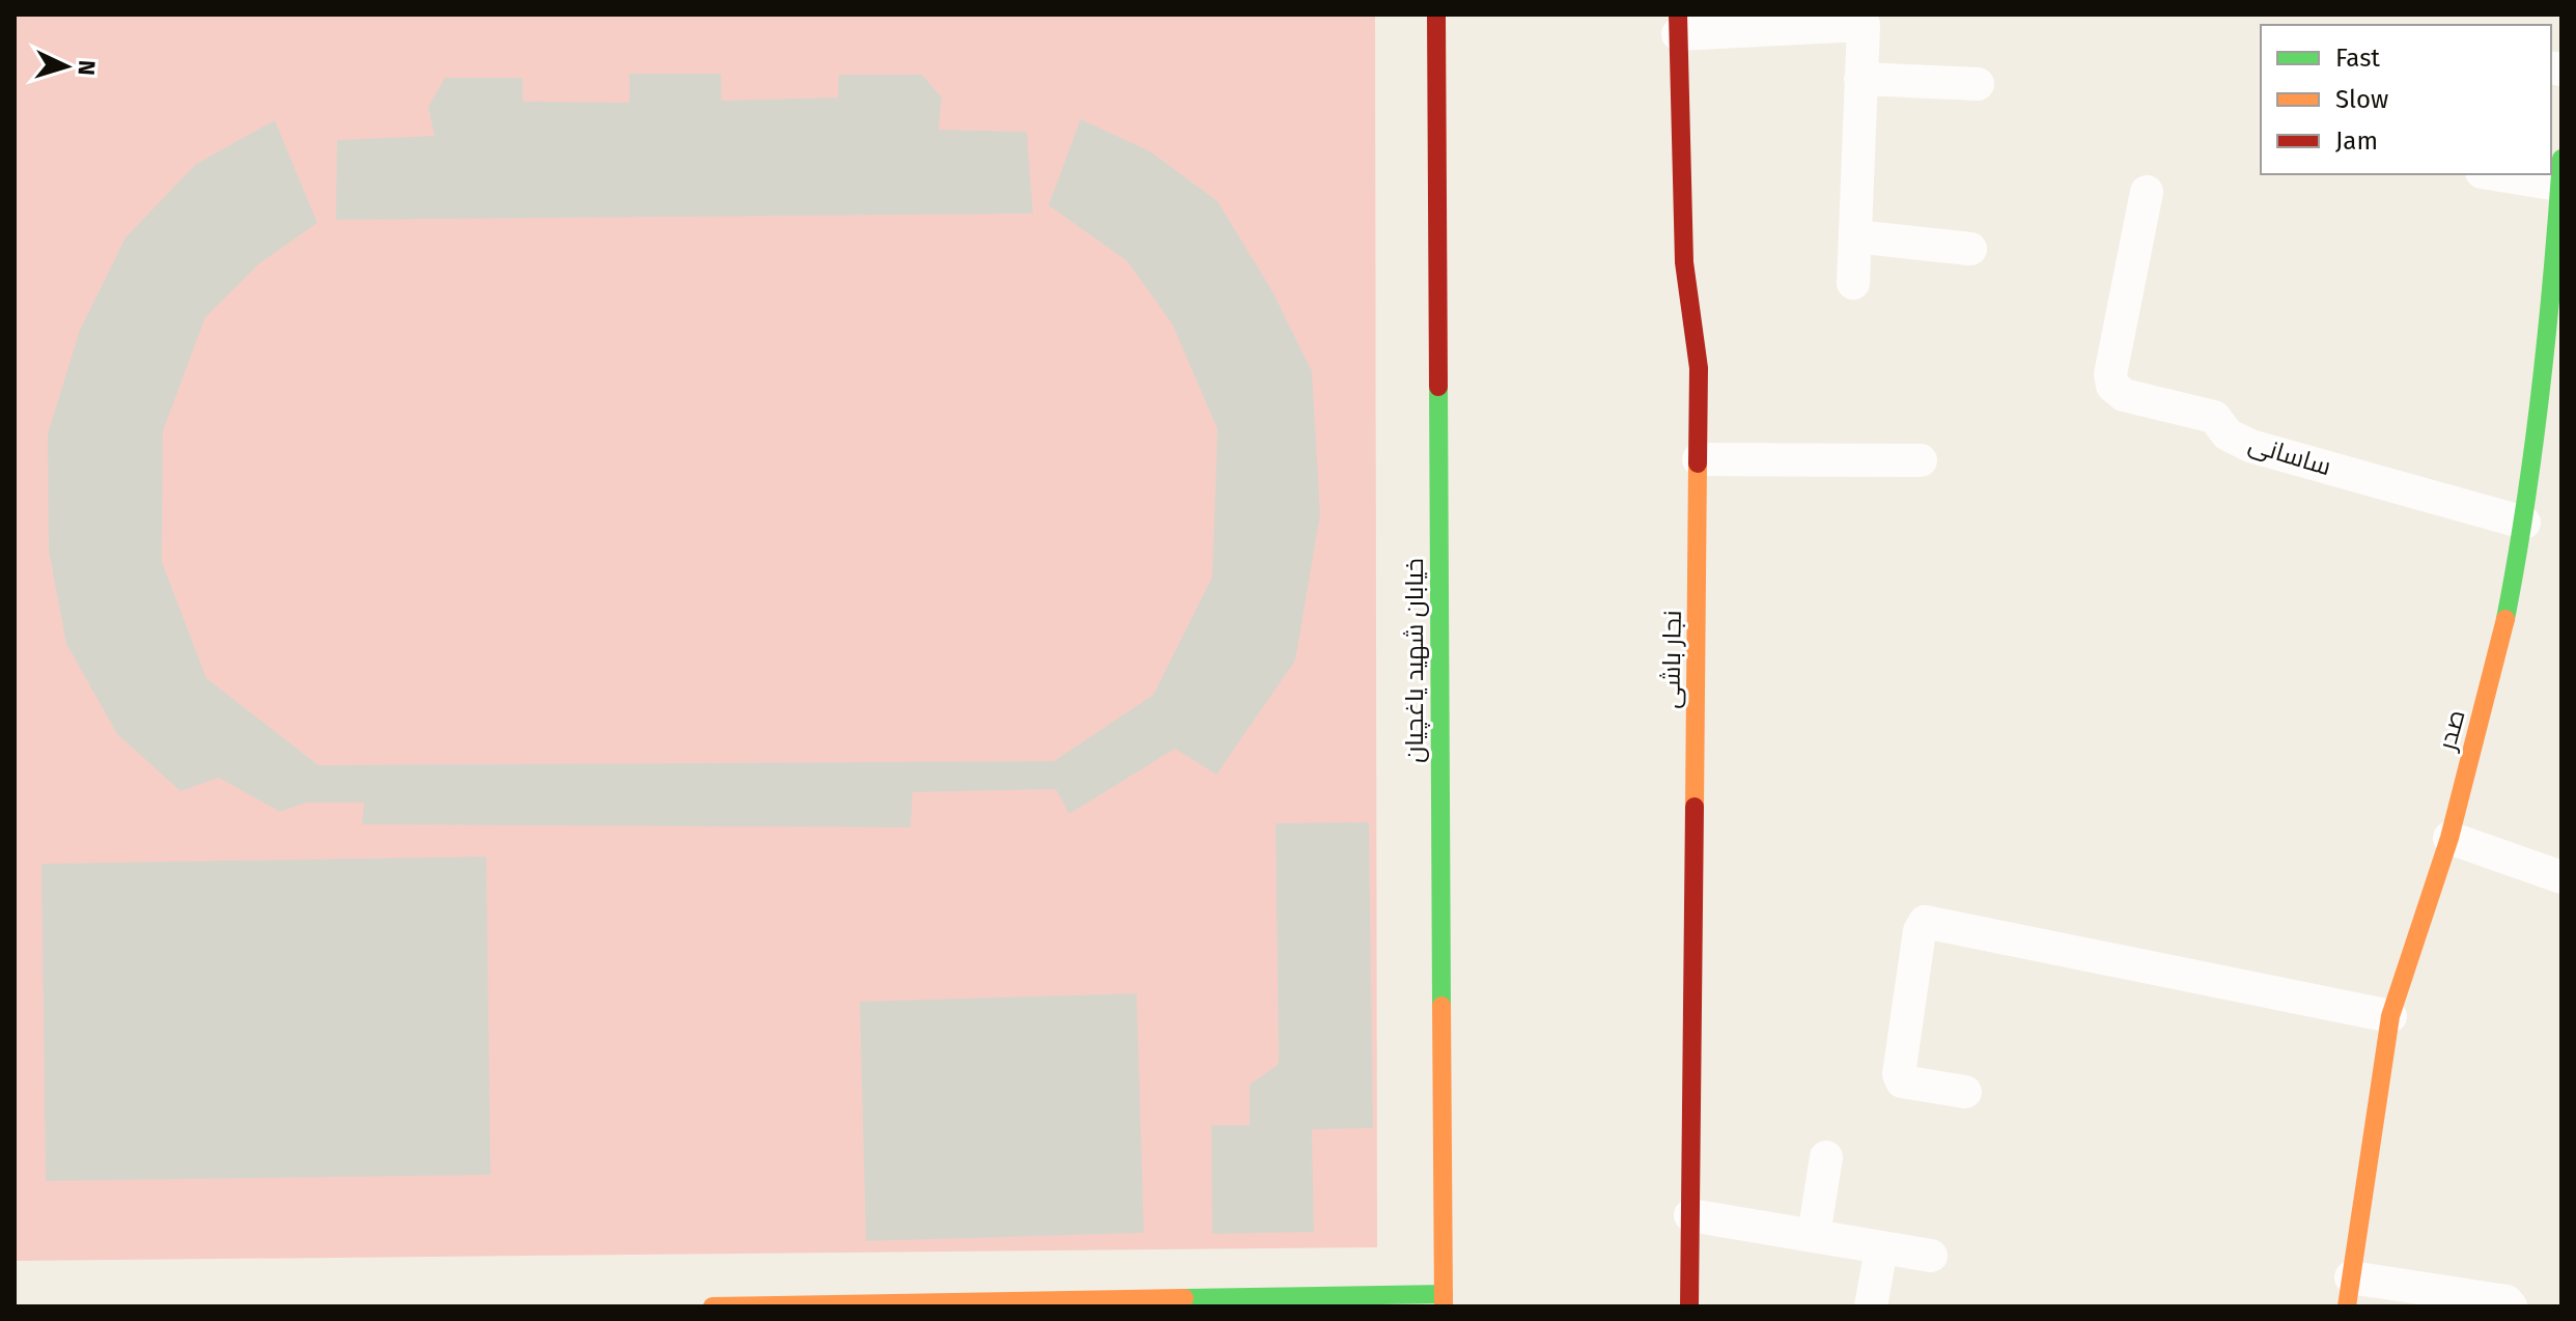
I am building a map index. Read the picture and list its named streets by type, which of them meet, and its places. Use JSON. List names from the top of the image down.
{
  "streets": {
    "street": [
      "ساسانی",
      "نجار باشی",
      "خیابان شهید یاغچیان",
      "صدر"
    ]
  },
  "crossings": [
    ["ساسانی", "صدر"]
  ],
  "legend": ["Fast", "Slow", "Jam"],
  "north": "right"
}
